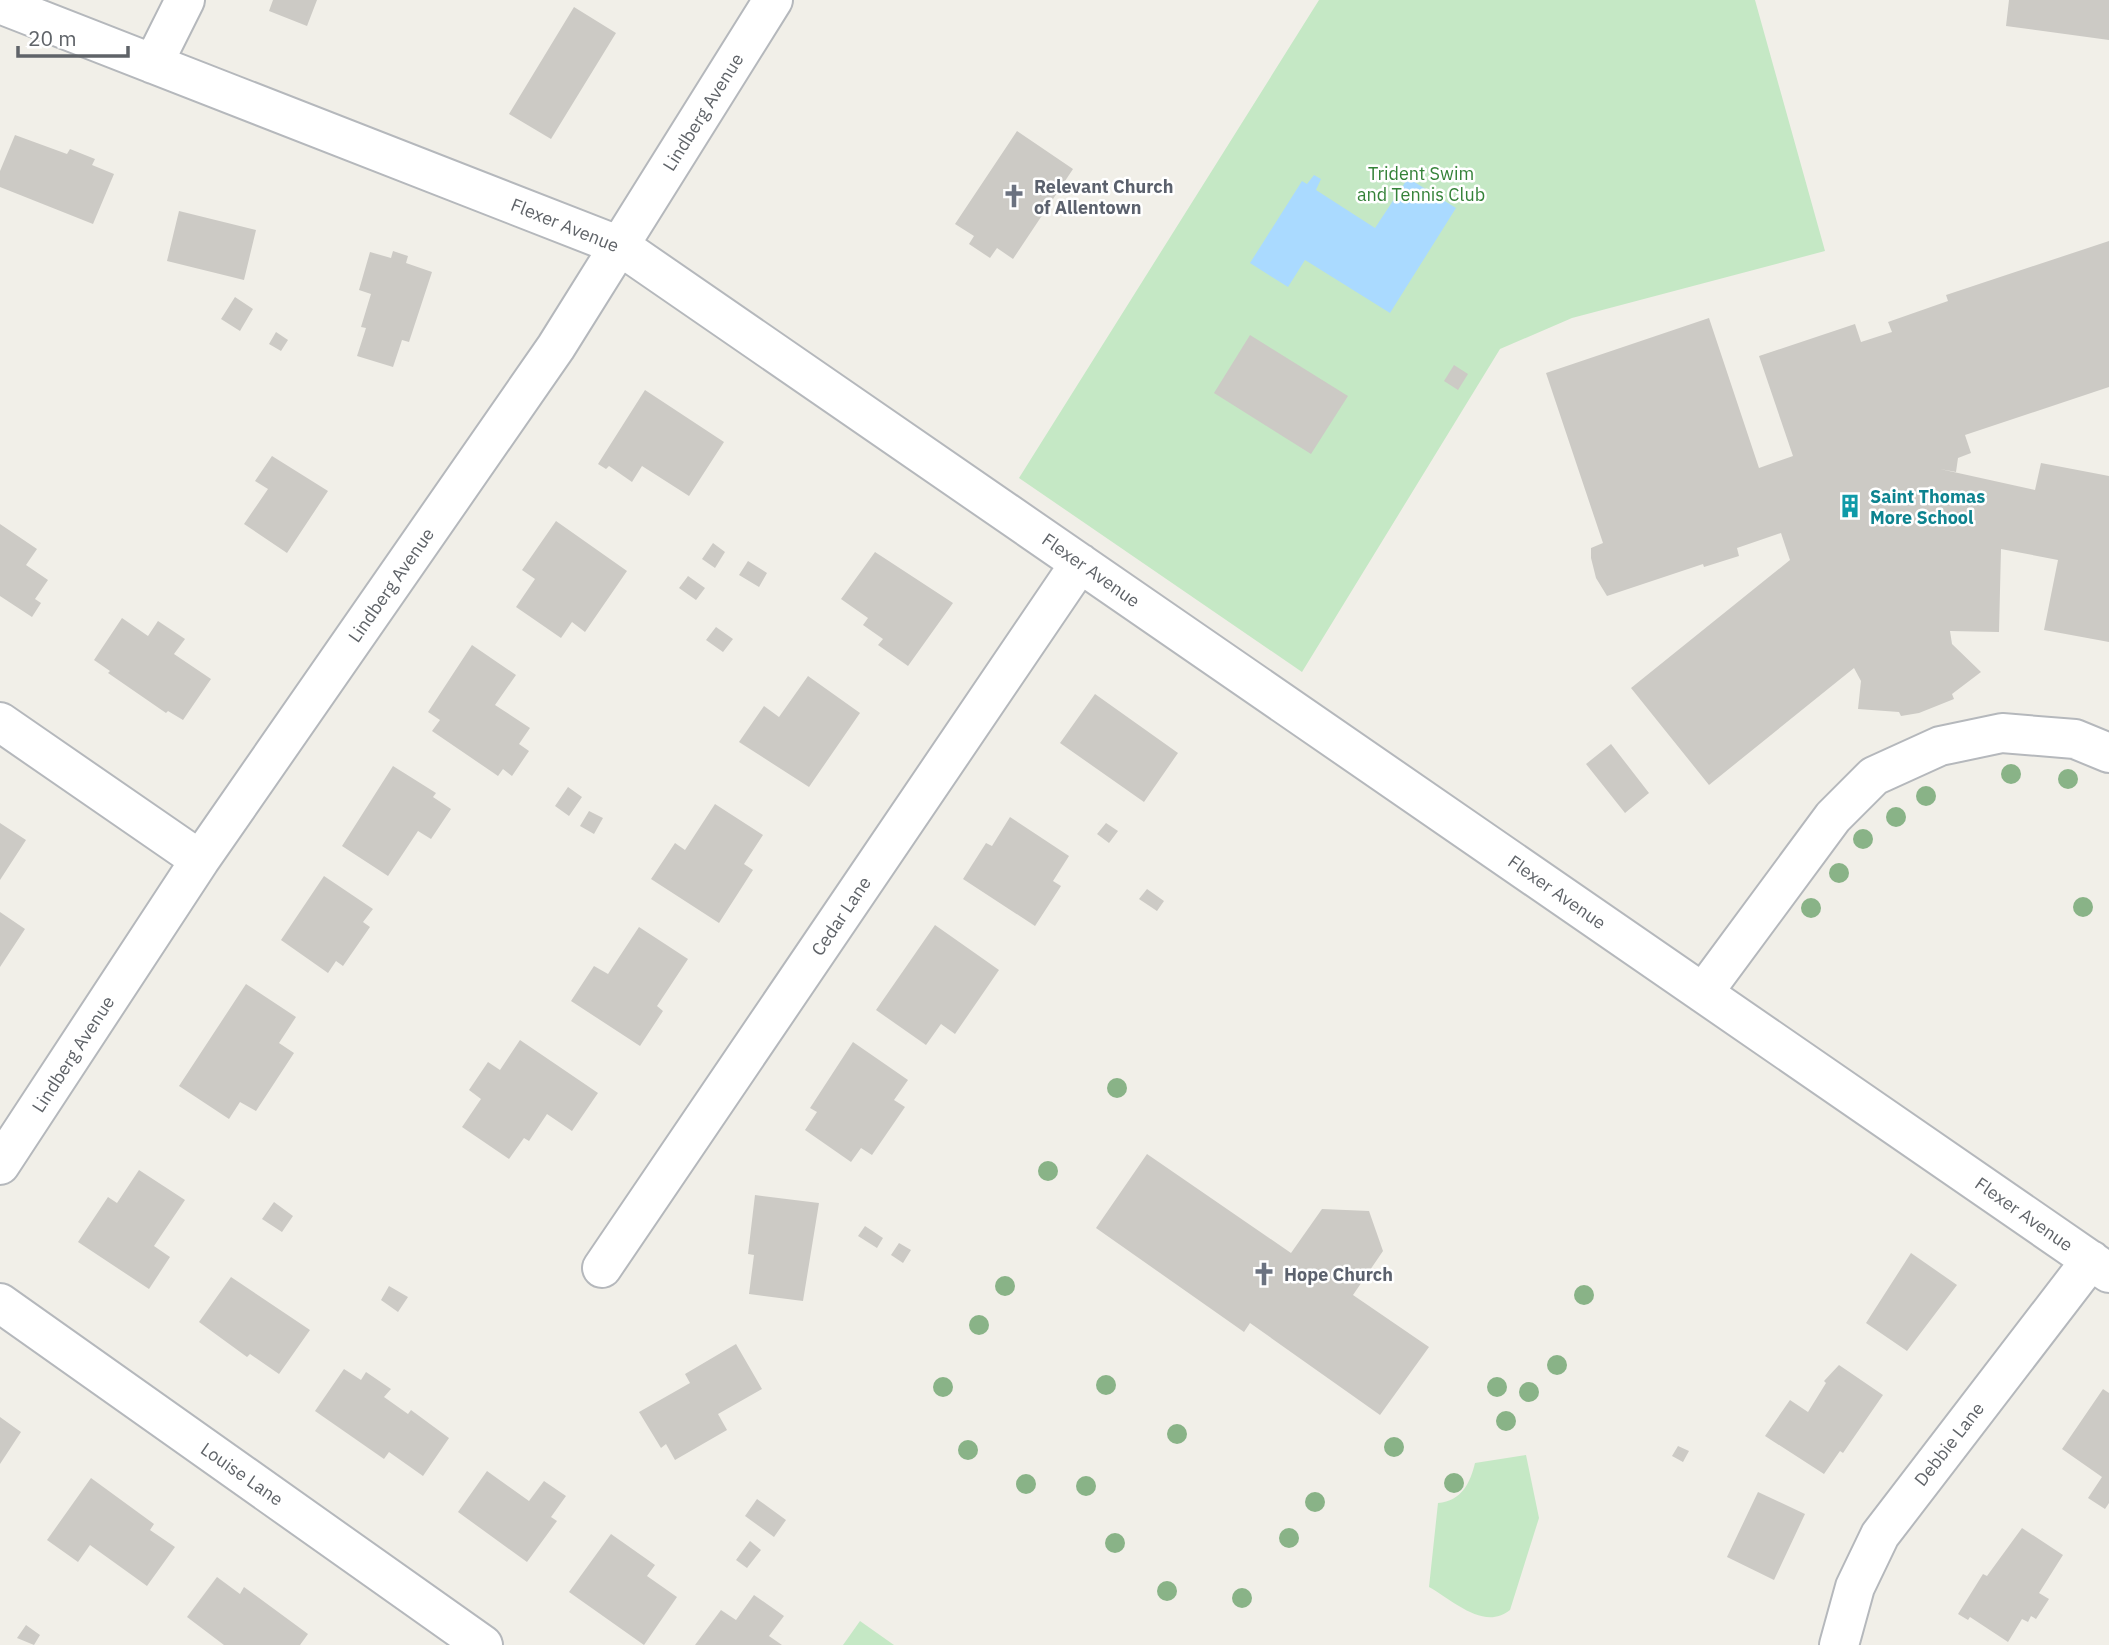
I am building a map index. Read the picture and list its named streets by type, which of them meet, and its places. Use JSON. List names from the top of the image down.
{
  "streets": {
    "street": [
      "Lindberg Avenue",
      "Flexer Avenue",
      "Cedar Lane",
      "Debbie Lane",
      "Louise Lane"
    ]
  },
  "crossings": [
    ["Lindberg Avenue", "Flexer Avenue"],
    ["Flexer Avenue", "Cedar Lane"],
    ["Flexer Avenue", "Debbie Lane"]
  ],
  "parks": ["Trident Swim and Tennis Club"],
  "places": {
    "church": ["Relevant Church of Allentown", "Hope Church"],
    "building": ["Saint Thomas More School"]
  },
  "scale_bar": "20 m"
}
